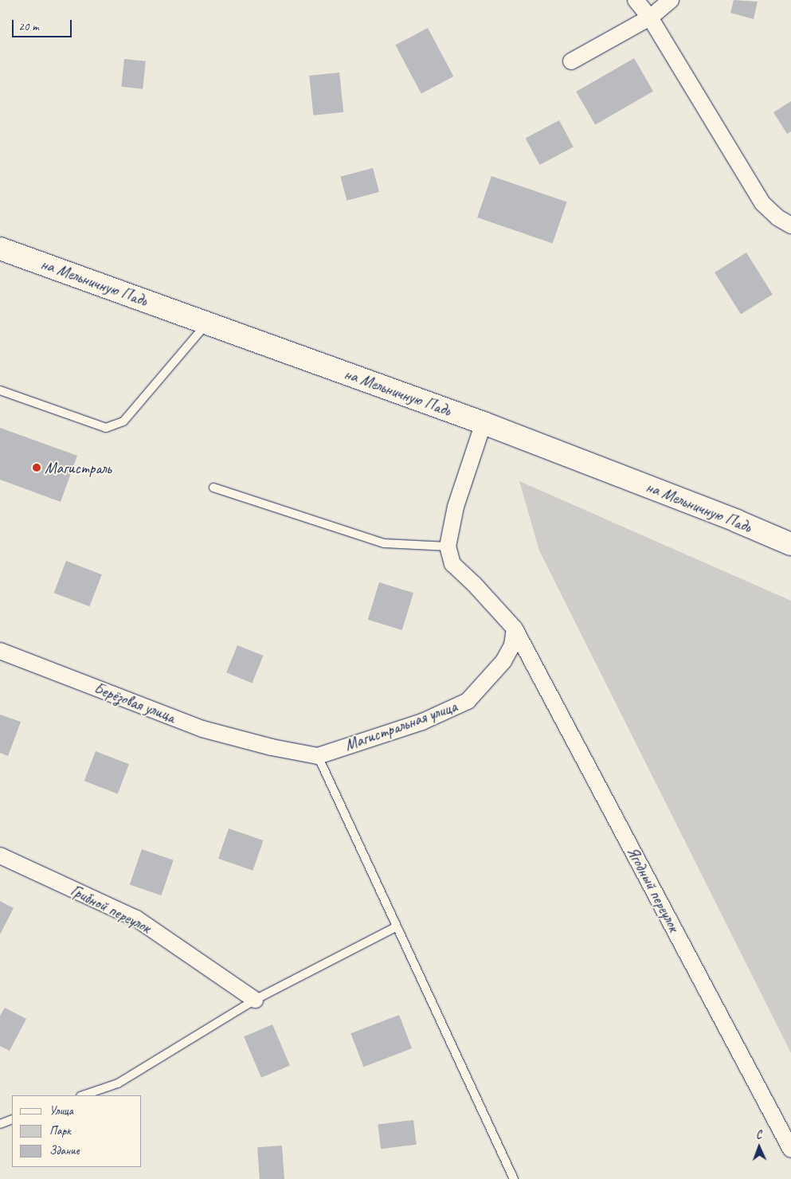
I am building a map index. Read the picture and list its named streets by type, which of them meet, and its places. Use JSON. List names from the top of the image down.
{
  "streets": {
    "street": [
      "на Мельничную Падь",
      "Берёзовая улица",
      "Магистральная улица",
      "Ягодный переулок",
      "Грибной переулок"
    ]
  },
  "crossings": [
    ["Берёзовая улица", "Магистральная улица"],
    ["Магистральная улица", "Ягодный переулок"]
  ],
  "places": ["Магистраль"],
  "legend": ["Улица", "Парк", "Здание"],
  "scale_bar": "20 m",
  "north": "top"
}
